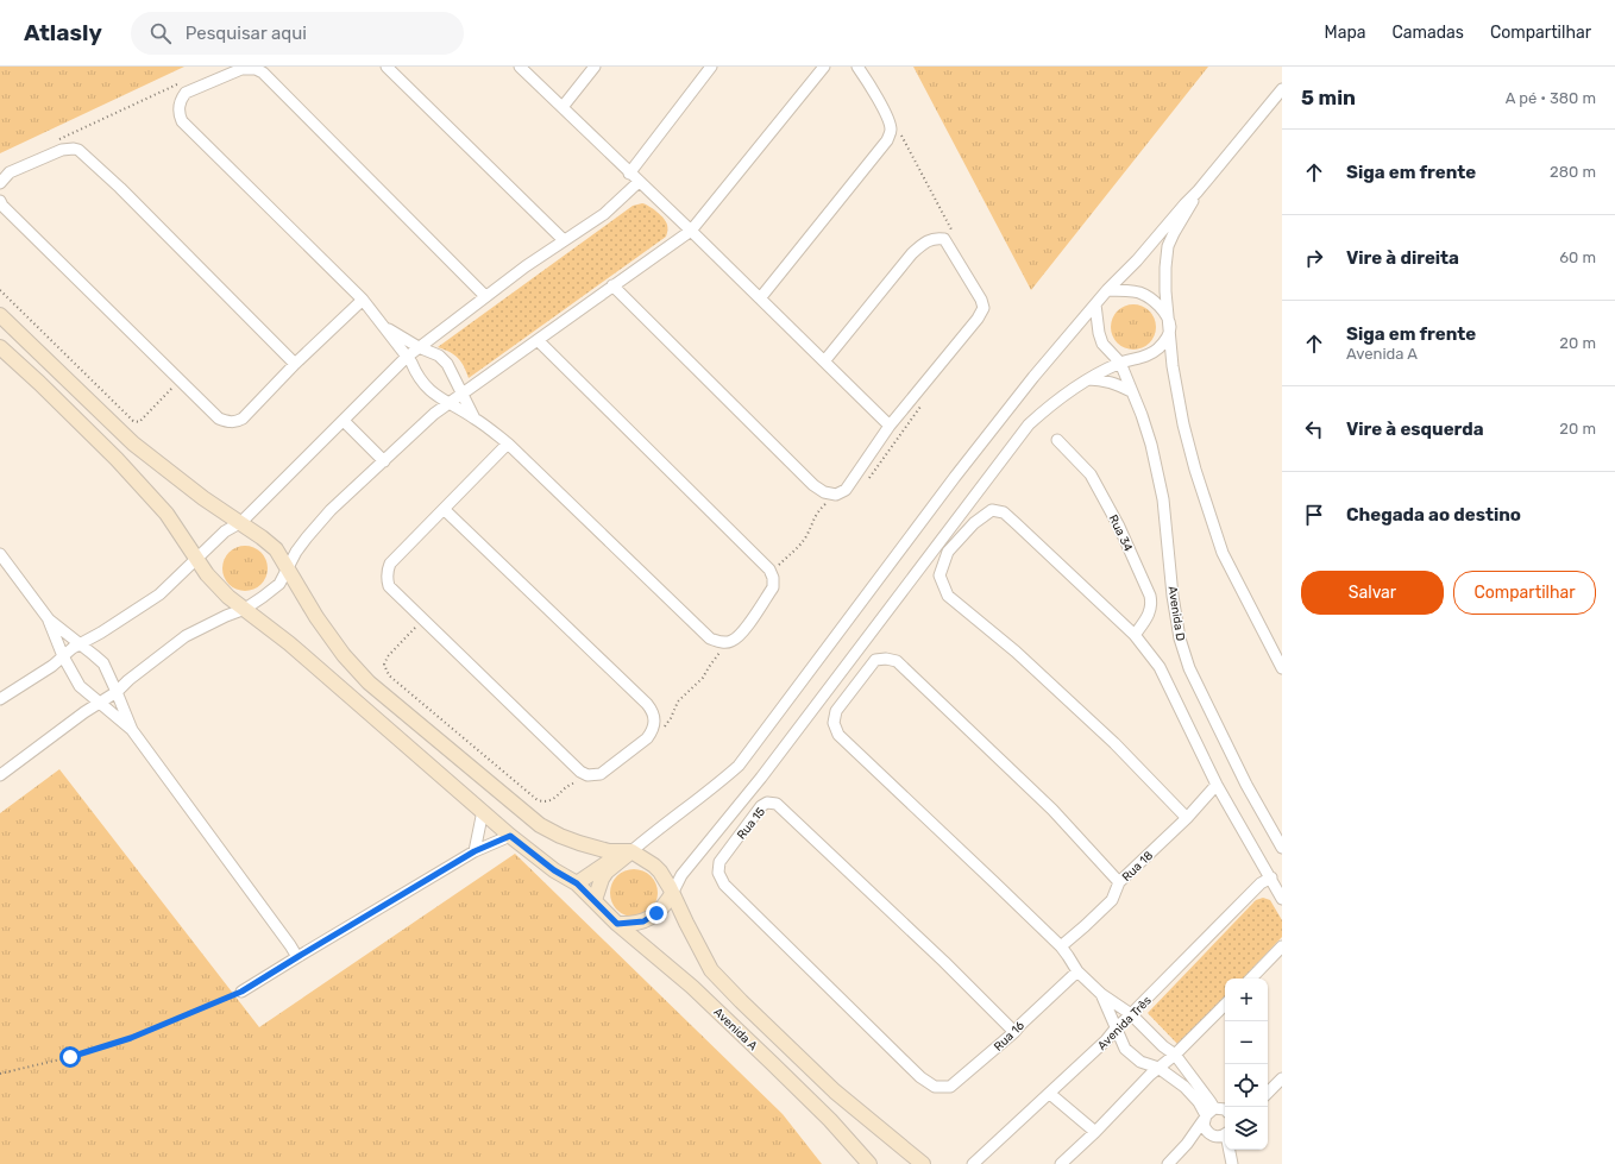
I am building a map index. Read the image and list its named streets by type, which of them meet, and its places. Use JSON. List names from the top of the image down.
{
  "streets": {
    "main road": ["Avenida A"],
    "street": [
      "Rua 34",
      "Avenida D",
      "Rua 15",
      "Rua 18",
      "Avenida Três",
      "Rua 16"
    ]
  },
  "crossings": [
    ["Rua 15", "Rua 16"]
  ],
  "page": {
    "header": "Atlasly",
    "search": "Pesquisar aqui",
    "nav": ["Mapa", "Camadas", "Compartilhar"],
    "heading": ["5 min", "A pé · 380 m"],
    "list": [
      ["Siga em frente", "280 m"],
      ["Vire à direita", "60 m"],
      ["Siga em frente", "Avenida A", "20 m"],
      ["Vire à esquerda", "20 m"],
      "Chegada ao destino"
    ],
    "buttons": ["Salvar", "Compartilhar"],
    "map_buttons": ["+", "−"]
  }
}
